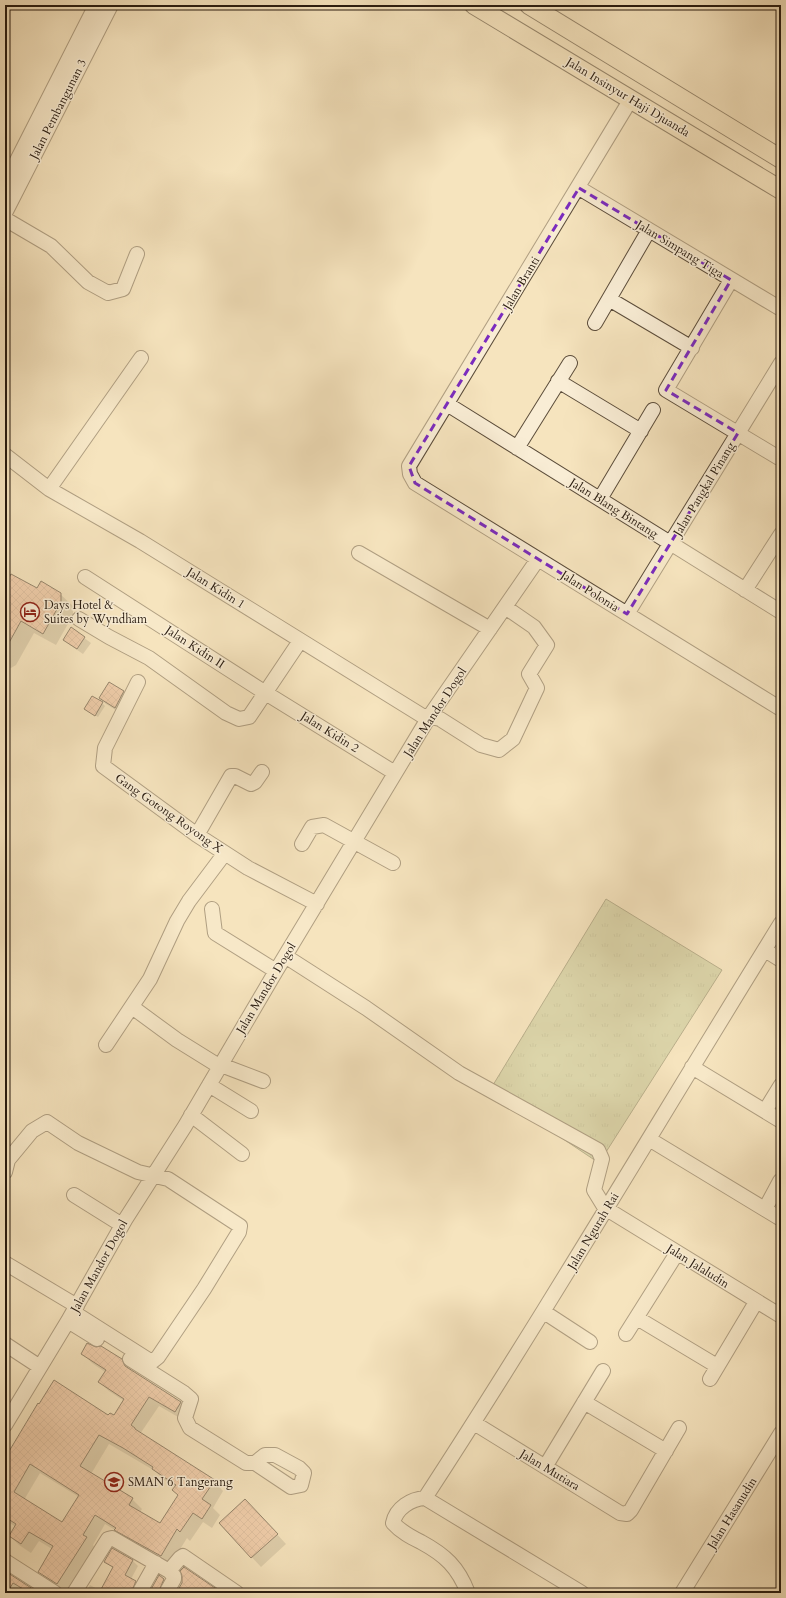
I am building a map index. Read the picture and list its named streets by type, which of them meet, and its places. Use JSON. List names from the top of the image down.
{
  "streets": {
    "main road": ["Jalan Insinyur Haji Djuanda"],
    "street": [
      "Jalan Pembangunan 3",
      "Jalan Simpang Tiga",
      "Jalan Branti",
      "Jalan Pangkal Pinang",
      "Jalan Blang Bintang",
      "Jalan Kidin 1",
      "Jalan Polonia",
      "Jalan Kidin II",
      "Jalan Mandor Dogol",
      "Jalan Kidin 2",
      "Gang Gotong Royong X",
      "Jalan Ngurah Rai",
      "Jalan Jalaludin",
      "Jalan Mutiara",
      "Jalan Hasanudin"
    ]
  },
  "crossings": [
    ["Jalan Insinyur Haji Djuanda", "Jalan Branti"],
    ["Jalan Simpang Tiga", "Jalan Branti"],
    ["Jalan Branti", "Jalan Blang Bintang"],
    ["Jalan Branti", "Jalan Polonia"],
    ["Jalan Pangkal Pinang", "Jalan Blang Bintang"],
    ["Jalan Pangkal Pinang", "Jalan Polonia"],
    ["Jalan Kidin 1", "Jalan Mandor Dogol"],
    ["Jalan Polonia", "Jalan Mandor Dogol"],
    ["Jalan Kidin II", "Jalan Kidin 2"],
    ["Jalan Mandor Dogol", "Jalan Kidin 2"],
    ["Jalan Mandor Dogol", "Gang Gotong Royong X"],
    ["Jalan Ngurah Rai", "Jalan Jalaludin"],
    ["Jalan Ngurah Rai", "Jalan Mutiara"]
  ],
  "places": {
    "hotel": ["Days Hotel & Suites by Wyndham"],
    "school or university": ["SMAN 6 Tangerang"]
  }
}
